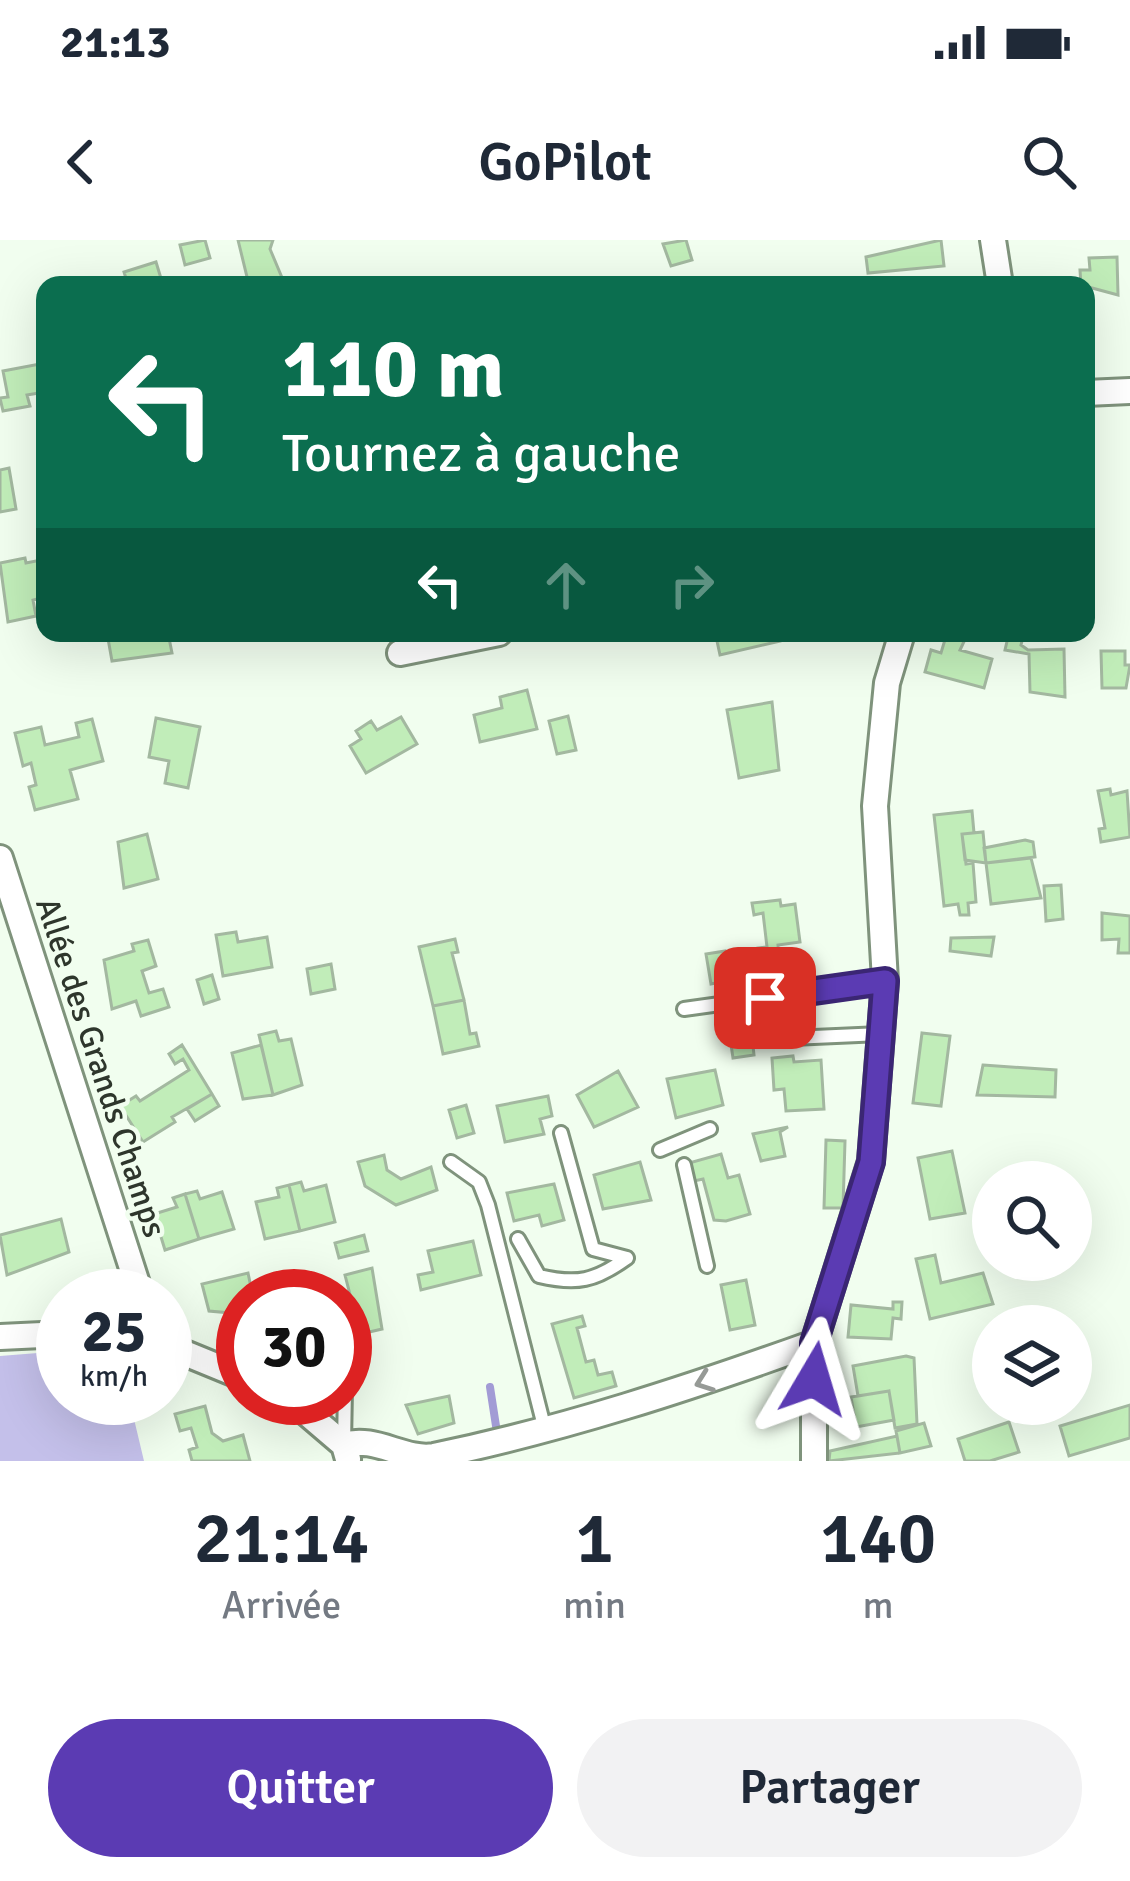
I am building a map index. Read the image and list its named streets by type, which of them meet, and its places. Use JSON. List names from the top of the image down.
{
  "streets": {
    "street": ["Allée des Grands Champs"]
  },
  "page": {
    "status": "21:13",
    "header": "GoPilot",
    "turn": ["110 m", "Tournez à gauche"],
    "speed": "25 km/h",
    "limit": "30",
    "eta": [
      "21:14",
      "Arrivée",
      "1",
      "min",
      "140",
      "m"
    ],
    "buttons": ["Quitter", "Partager"]
  }
}
